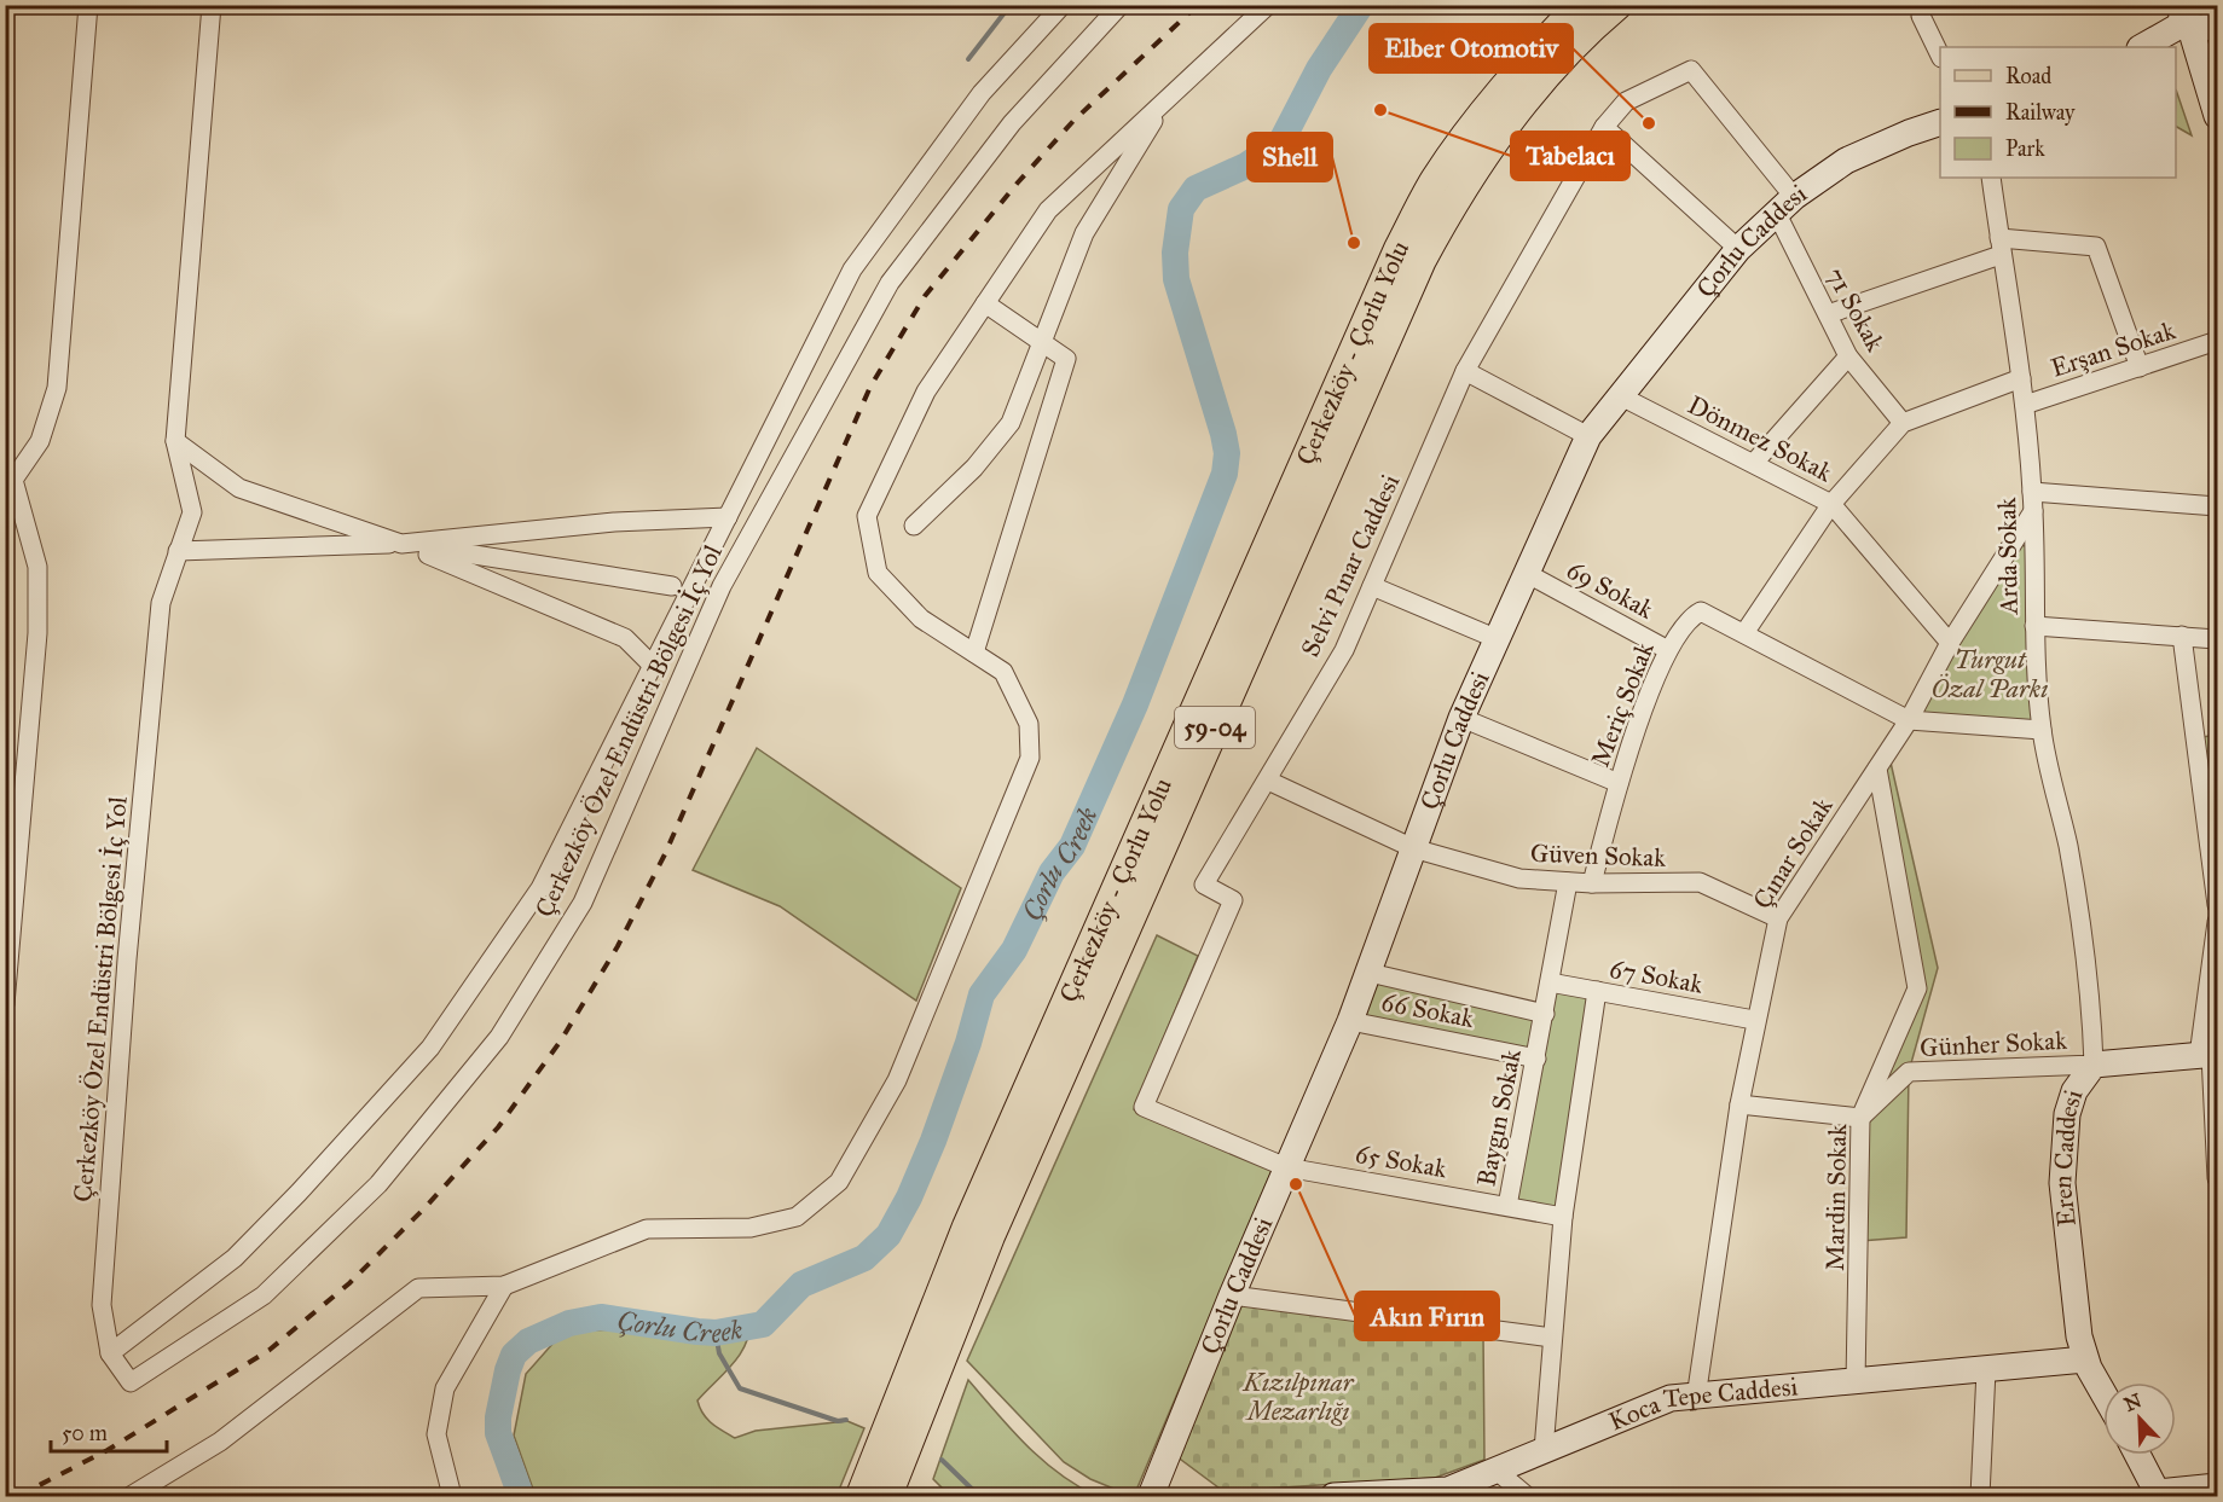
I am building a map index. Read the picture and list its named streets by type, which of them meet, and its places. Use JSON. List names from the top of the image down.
{
  "streets": {
    "main road": [
      "Çorlu Caddesi",
      "Çerkezköy - Çorlu Yolu",
      "59-04",
      "Eren Caddesi",
      "Koca Tepe Caddesi"
    ],
    "street": [
      "71 Sokak",
      "Erşan Sokak",
      "Dönmez Sokak",
      "Arda Sokak",
      "Selvi Pınar Caddesi",
      "69 Sokak",
      "Meriç Sokak",
      "Çerkezköy Özel Endüstri Bölgesi İç Yol",
      "Çınar Sokak",
      "Güven Sokak",
      "67 Sokak",
      "66 Sokak",
      "Günher Sokak",
      "Baygın Sokak",
      "65 Sokak",
      "Mardin Sokak"
    ]
  },
  "crossings": [
    ["Çorlu Caddesi", "71 Sokak"],
    ["Çorlu Caddesi", "Dönmez Sokak"],
    ["Çorlu Caddesi", "69 Sokak"],
    ["Çorlu Caddesi", "Güven Sokak"],
    ["Çorlu Caddesi", "66 Sokak"],
    ["Çorlu Caddesi", "65 Sokak"],
    ["71 Sokak", "Selvi Pınar Caddesi"],
    ["Erşan Sokak", "Arda Sokak"],
    ["Dönmez Sokak", "Çınar Sokak"],
    ["Arda Sokak", "Çınar Sokak"],
    ["Arda Sokak", "Günher Sokak"],
    ["Arda Sokak", "Eren Caddesi"],
    ["Selvi Pınar Caddesi", "Güven Sokak"],
    ["Selvi Pınar Caddesi", "65 Sokak"],
    ["69 Sokak", "Meriç Sokak"],
    ["Meriç Sokak", "Çınar Sokak"],
    ["Meriç Sokak", "Güven Sokak"],
    ["Çınar Sokak", "Güven Sokak"],
    ["Çınar Sokak", "67 Sokak"],
    ["Çınar Sokak", "Mardin Sokak"],
    ["Çınar Sokak", "Koca Tepe Caddesi"],
    ["Güven Sokak", "Baygın Sokak"],
    ["67 Sokak", "Baygın Sokak"],
    ["66 Sokak", "Baygın Sokak"],
    ["Günher Sokak", "Eren Caddesi"],
    ["Günher Sokak", "Mardin Sokak"],
    ["Baygın Sokak", "65 Sokak"],
    ["Eren Caddesi", "Koca Tepe Caddesi"],
    ["Mardin Sokak", "Koca Tepe Caddesi"]
  ],
  "water": ["Çorlu Creek"],
  "parks": ["Turgut Özal Parkı", "Kızılpınar Mezarlığı"],
  "places": [
    "Tabelacı",
    "Elber Otomotiv",
    "Shell",
    "Akın Fırın"
  ],
  "legend": ["Road", "Railway", "Park"],
  "scale_bar": "50 m",
  "north": "top left"
}
